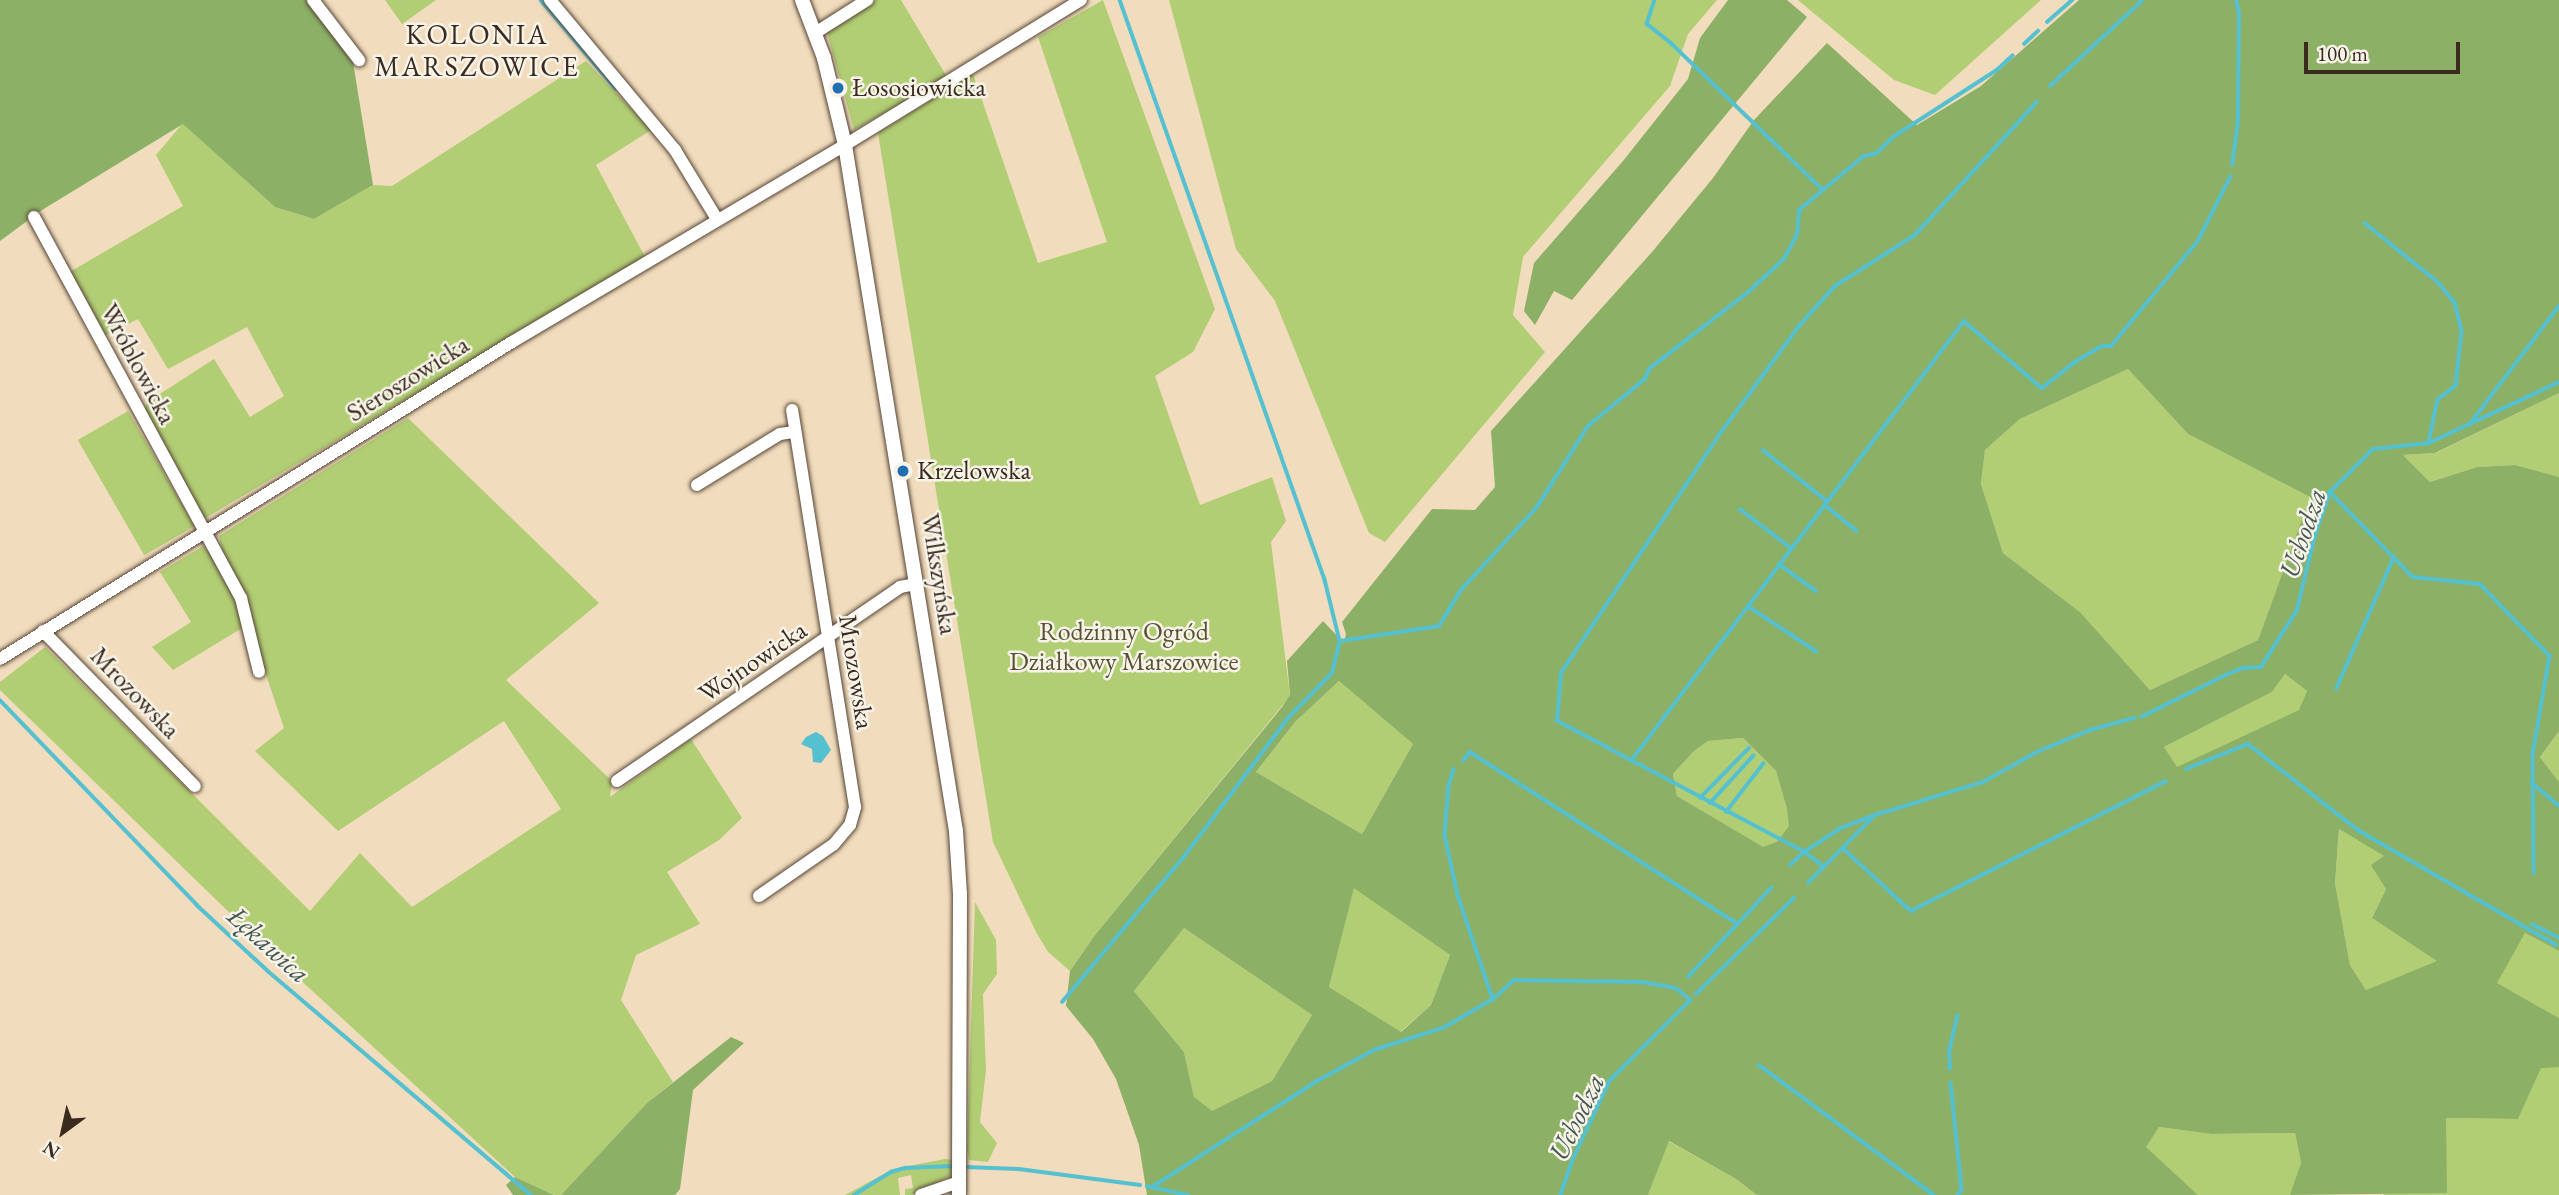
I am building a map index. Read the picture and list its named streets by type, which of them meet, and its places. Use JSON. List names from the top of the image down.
{
  "streets": {
    "street": [
      "Wróblowicka",
      "Sieroszowicka",
      "Wilkszyńska",
      "Wojnowicka",
      "Mrozowska"
    ]
  },
  "crossings": [
    ["Wróblowicka", "Sieroszowicka"],
    ["Sieroszowicka", "Wilkszyńska"],
    ["Sieroszowicka", "Mrozowska"],
    ["Wilkszyńska", "Wojnowicka"],
    ["Wojnowicka", "Mrozowska"]
  ],
  "districts": ["KOLONIA MARSZOWICE"],
  "water": ["Uchodza", "Łękawica"],
  "parks": ["Rodzinny Ogród Działkowy Marszowice"],
  "places": ["Łososiowicka", "Krzelowska"],
  "scale_bar": "100 m",
  "north": "bottom left"
}
